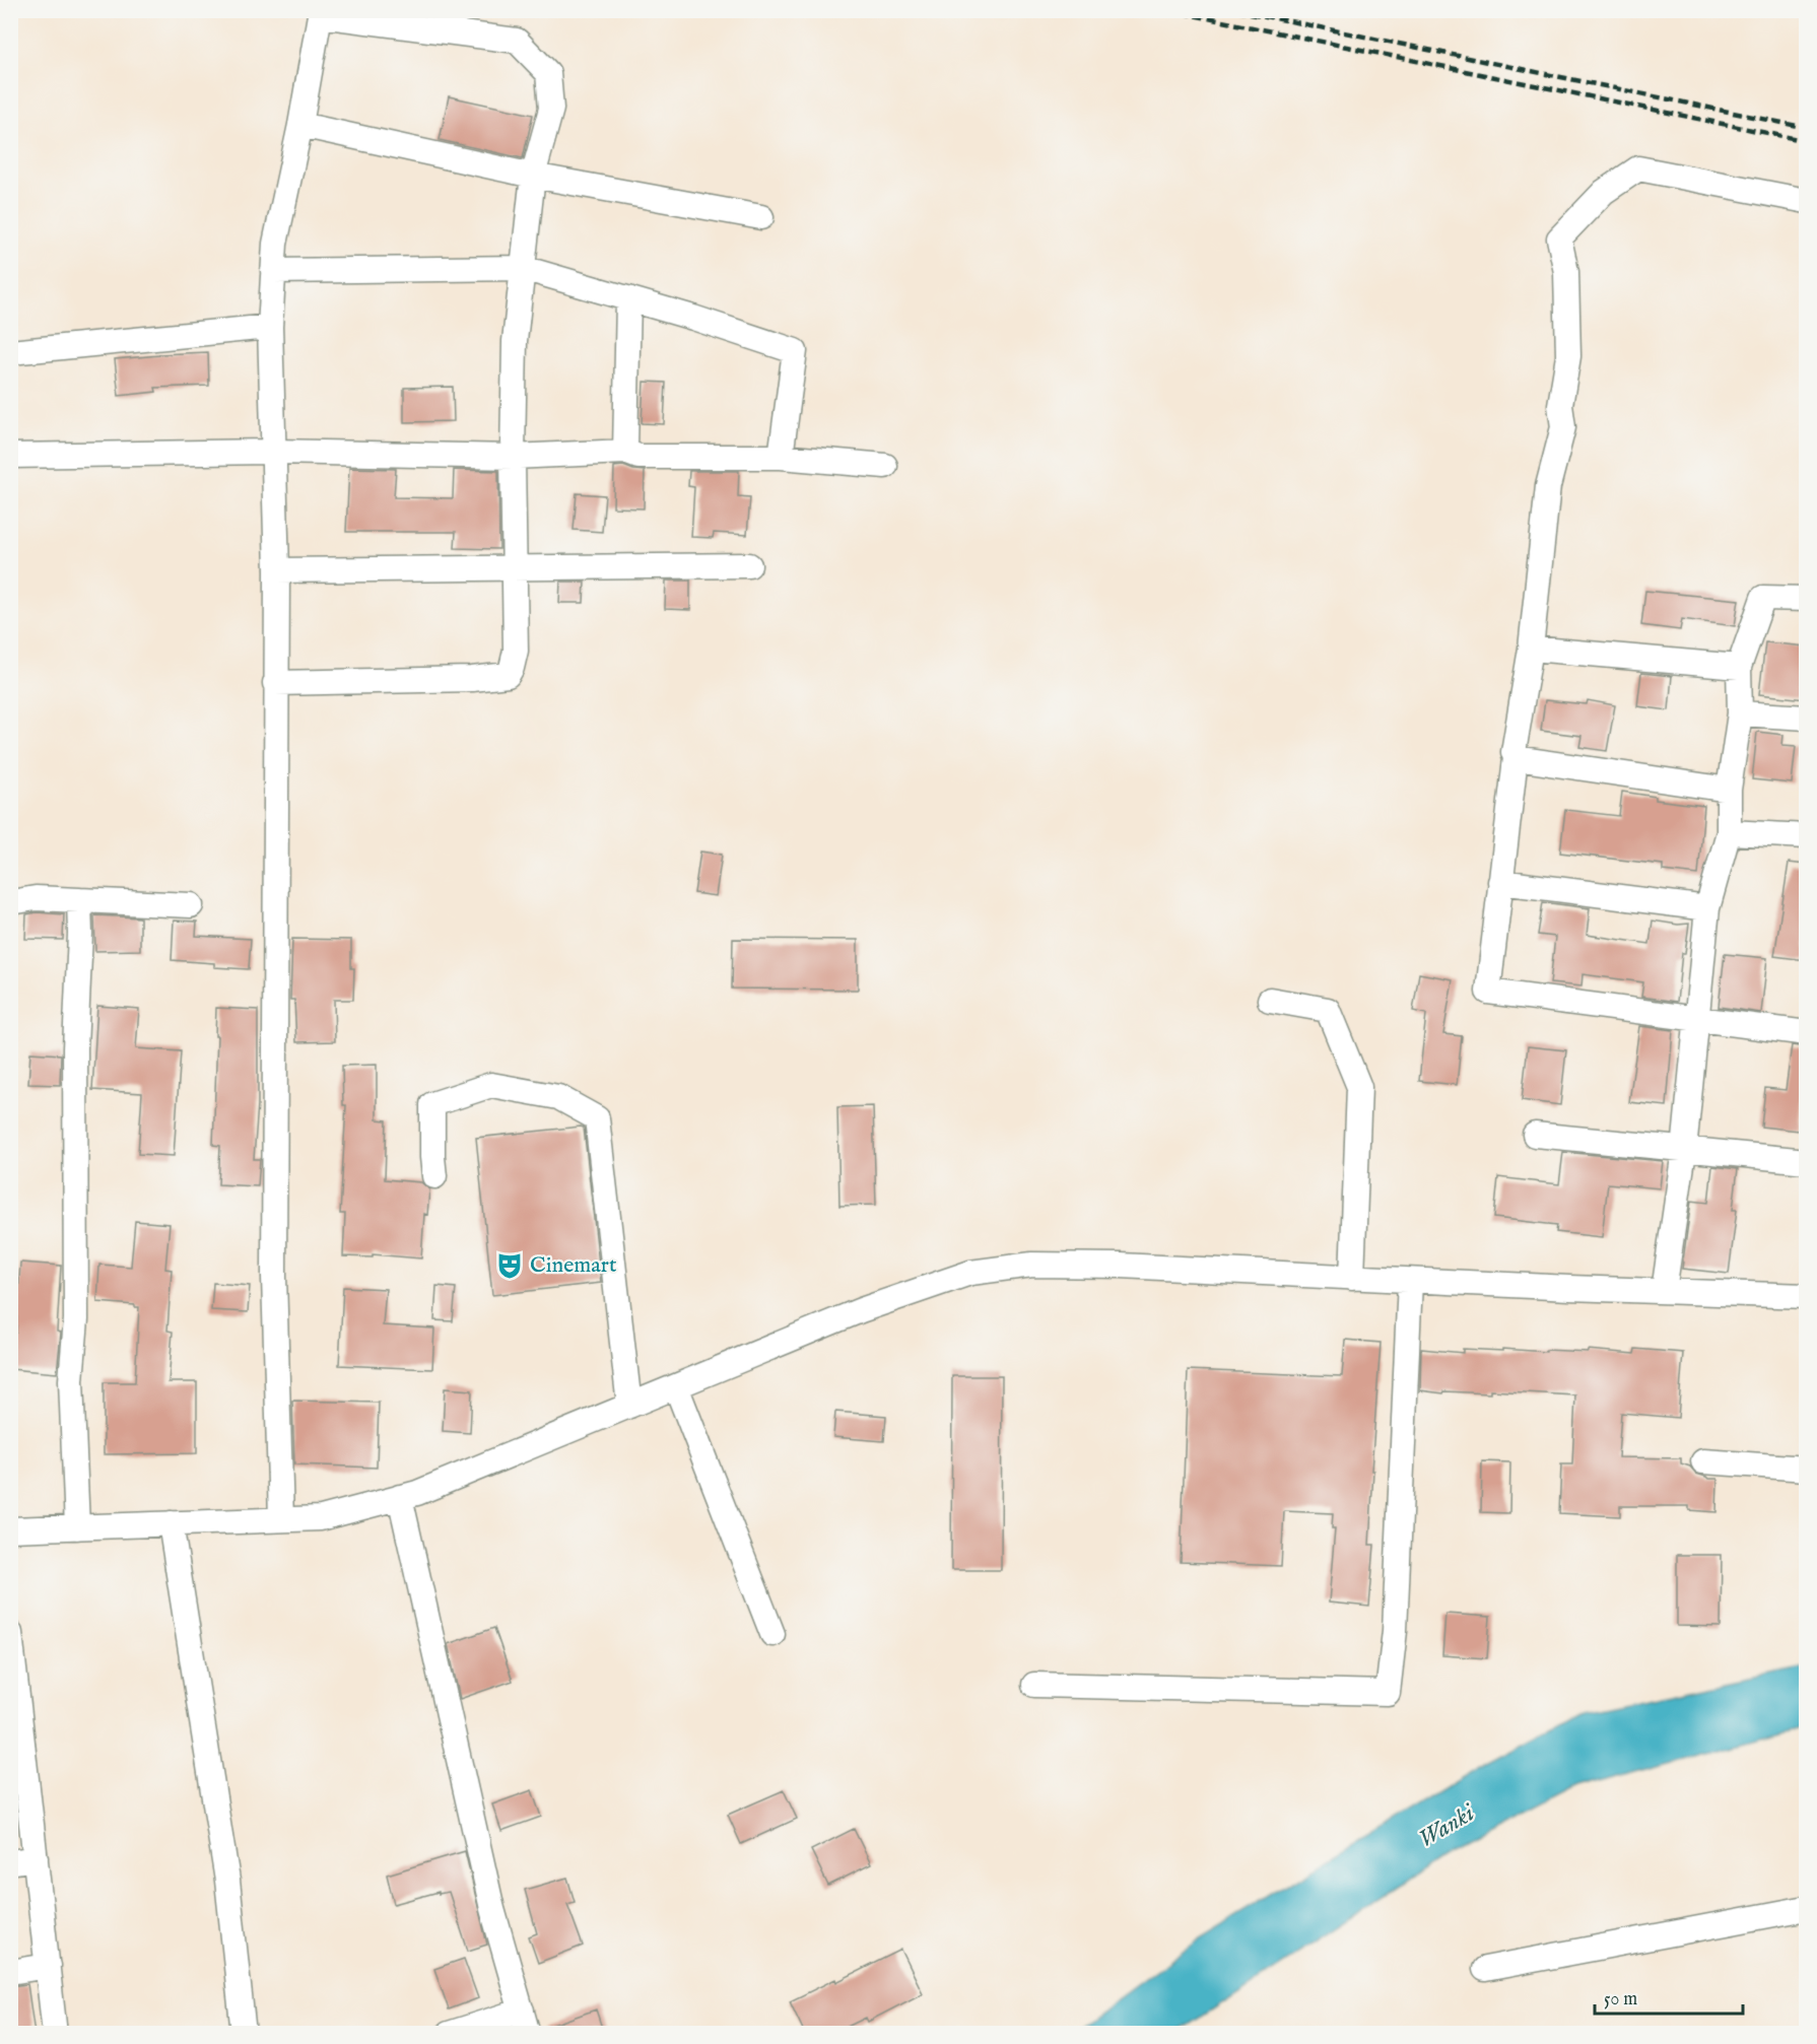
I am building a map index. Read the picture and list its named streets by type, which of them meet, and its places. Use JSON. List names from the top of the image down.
{
  "water": ["Wanki"],
  "places": {
    "theatre": ["Cinemart"]
  },
  "scale_bar": "50 m"
}
